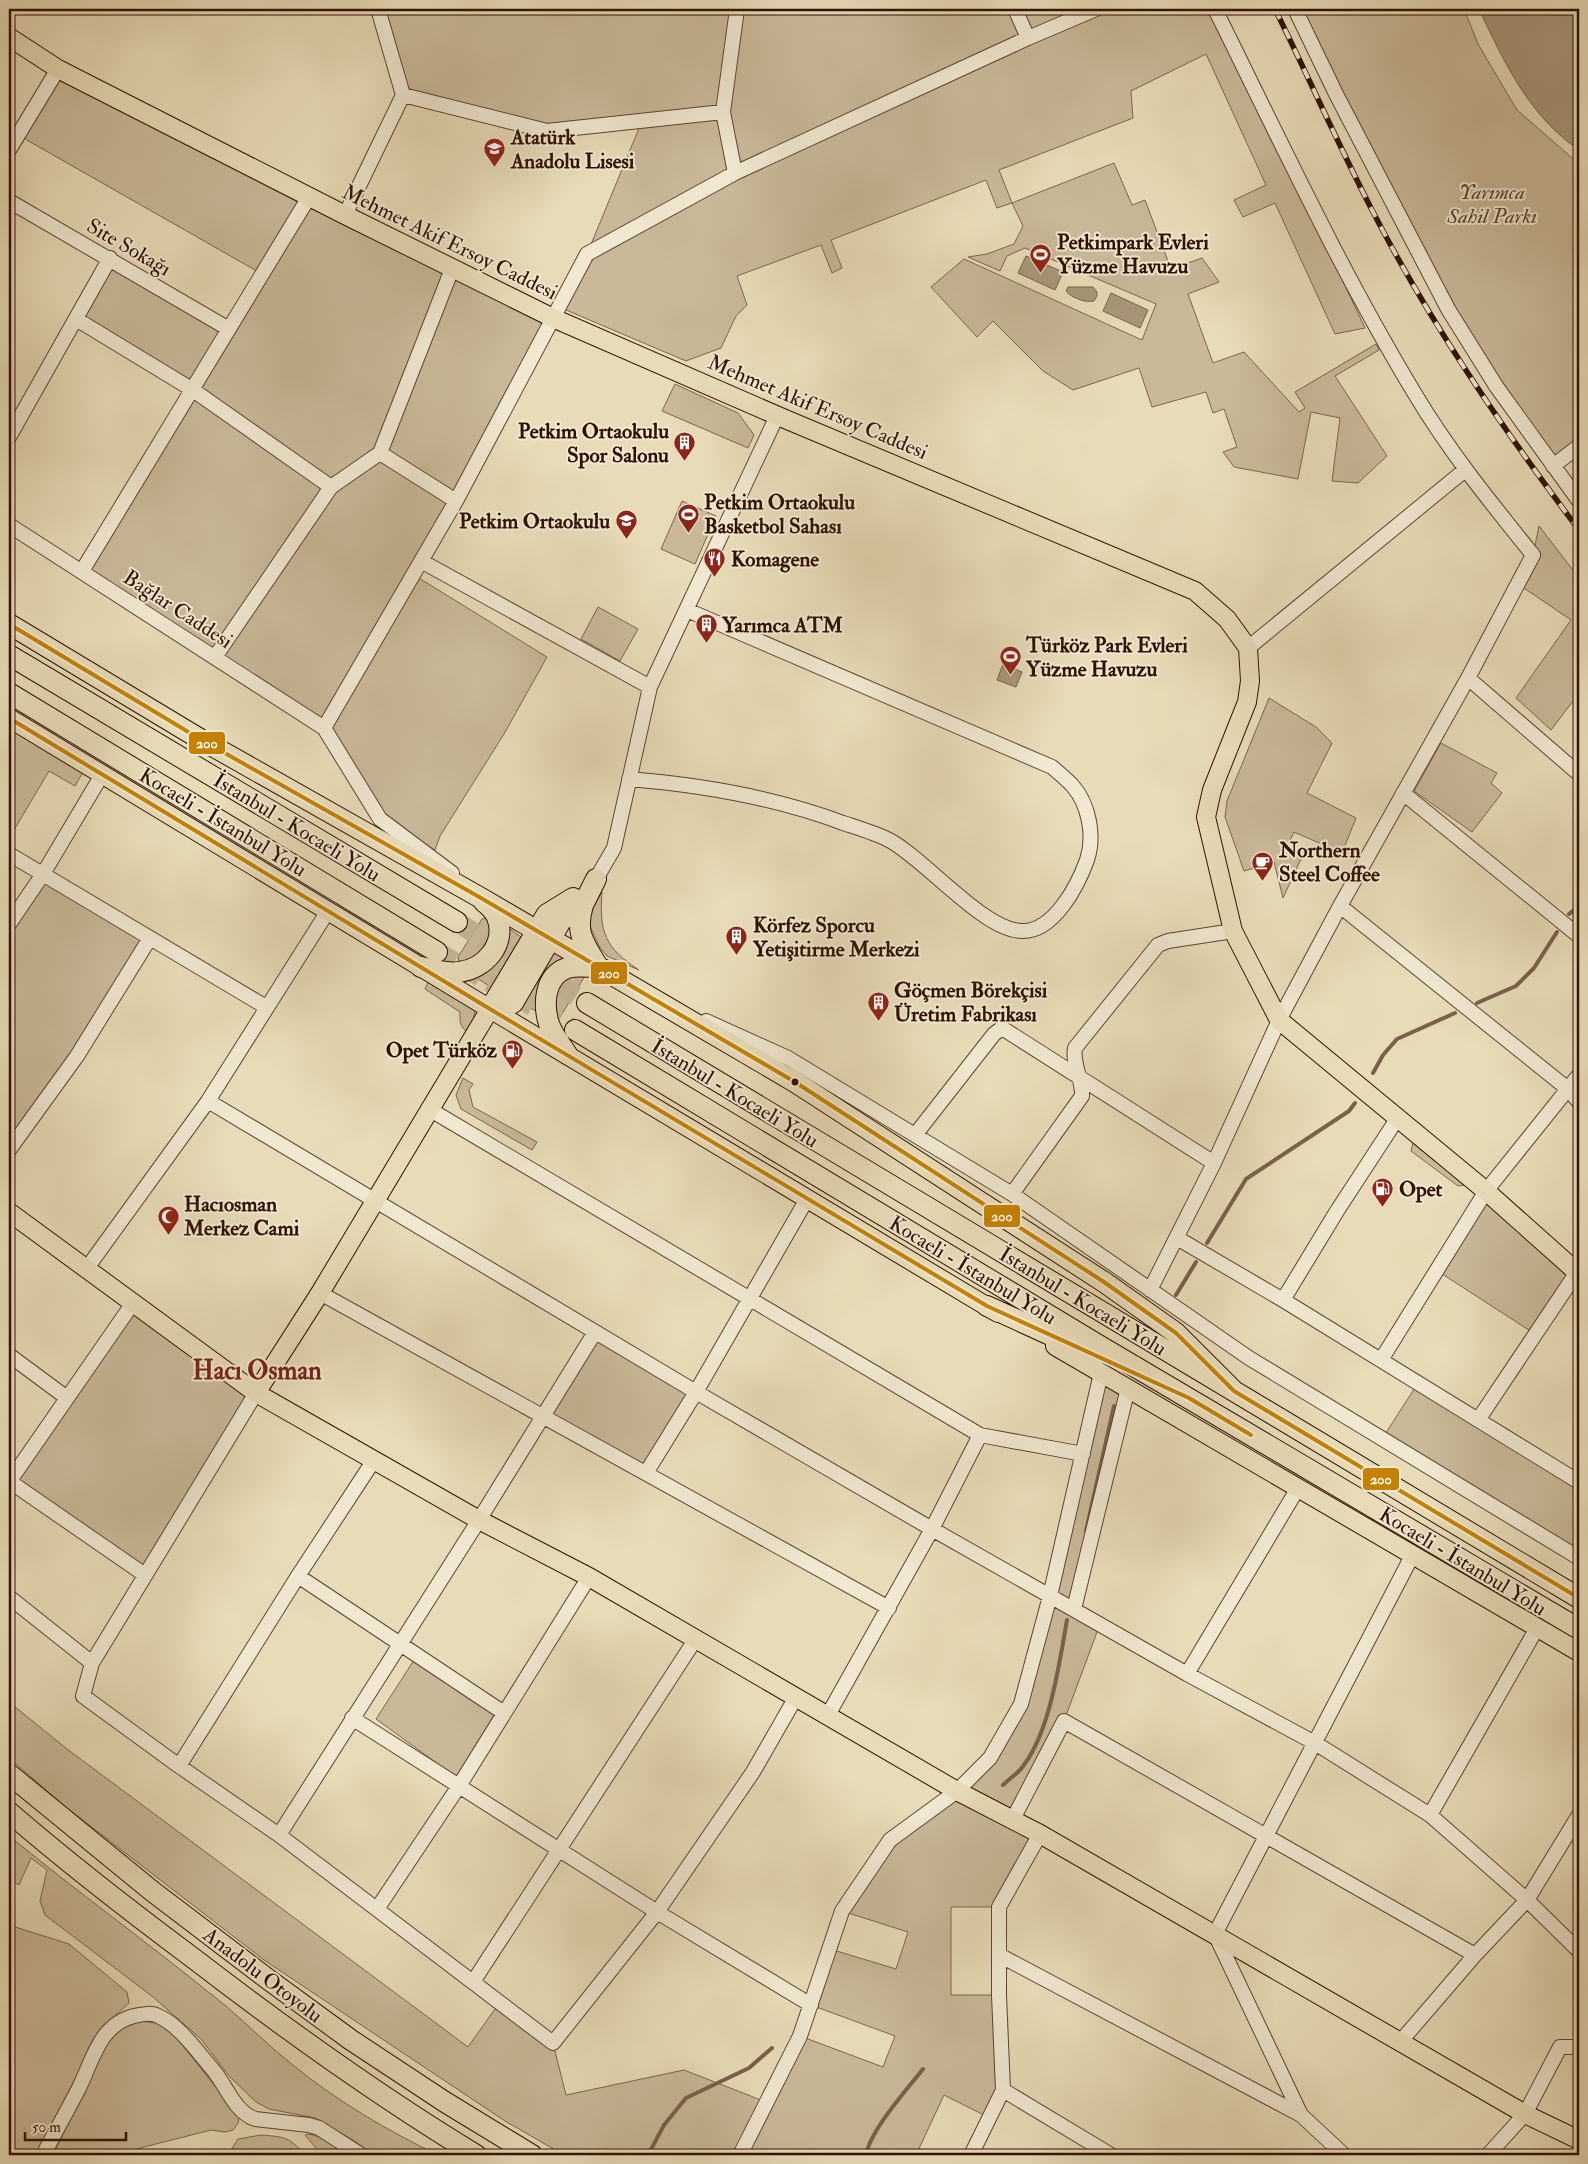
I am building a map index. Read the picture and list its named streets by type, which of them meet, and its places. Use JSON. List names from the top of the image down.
{
  "streets": {
    "highway": ["Kocaeli - İstanbul Yolu", "İstanbul - Kocaeli Yolu", "Anadolu Otoyolu"],
    "main road": ["Mehmet Akif Ersoy Caddesi"],
    "street": ["Site Sokağı", "Bağlar Caddesi"]
  },
  "districts": ["Hacı Osman"],
  "parks": ["Yarımca Sahil Parkı"],
  "places": {
    "school or university": ["Atatürk Anadolu Lisesi", "Petkim Ortaokulu"],
    "sports": ["Petkimpark Evleri Yüzme Havuzu", "Petkim Ortaokulu Basketbol Sahası", "Türköz Park Evleri Yüzme Havuzu"],
    "building": [
      "Petkim Ortaokulu Spor Salonu",
      "Yarımca ATM",
      "Körfez Sporcu Yetişitirme Merkezi",
      "Göçmen Börekçisi Üretim Fabrikası"
    ],
    "restaurant": ["Komagene"],
    "cafe": ["Northern Steel Coffee"],
    "fuel station": ["Opet Türköz", "Opet"],
    "mosque": ["Hacıosman Merkez Cami"]
  },
  "lines": ["transit line 200"],
  "scale_bar": "50 m"
}
